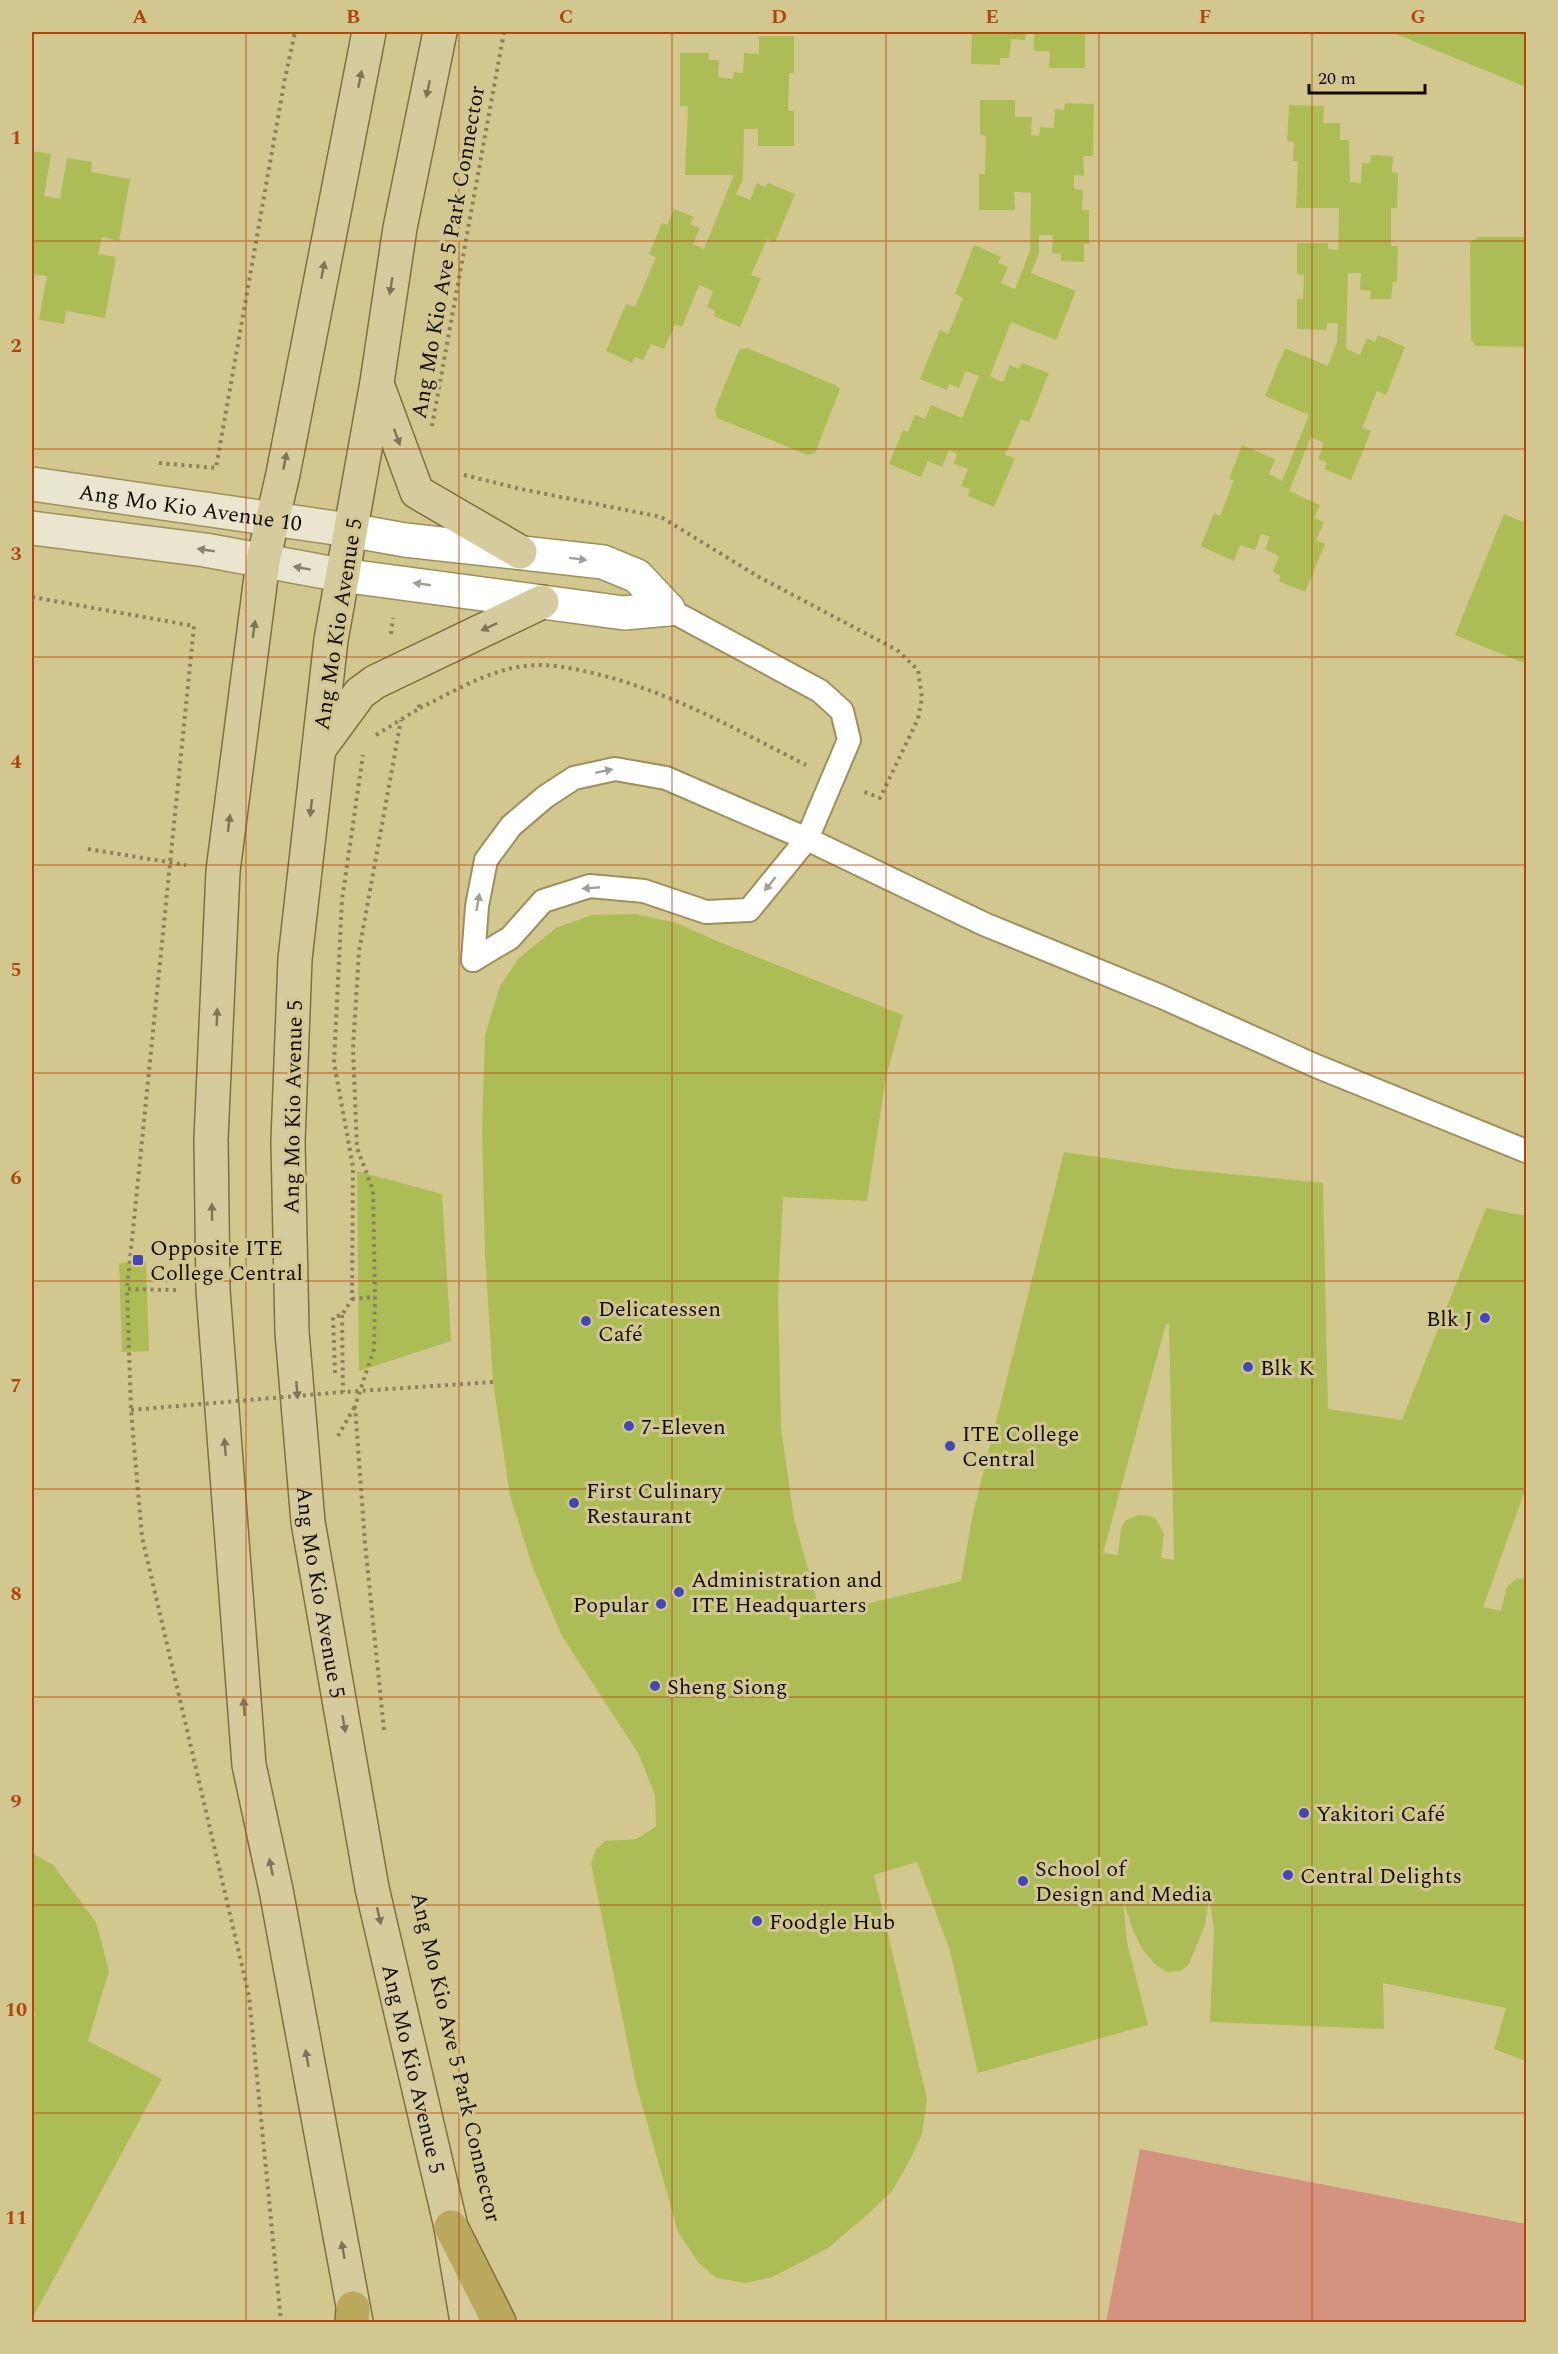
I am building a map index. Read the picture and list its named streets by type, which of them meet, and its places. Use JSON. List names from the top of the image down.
{
  "streets": {
    "main road": ["Ang Mo Kio Avenue 10", "Ang Mo Kio Avenue 5"],
    "path": ["Ang Mo Kio Ave 5 Park Connector"]
  },
  "crossings": [
    ["Ang Mo Kio Avenue 10", "Ang Mo Kio Avenue 5"]
  ],
  "places": {
    "transit": ["Opposite ITE College Central"],
    "other": [
      "Blk J",
      "Delicatessen Café",
      "Blk K",
      "7-Eleven",
      "ITE College Central",
      "First Culinary Restaurant",
      "Administration and ITE Headquarters",
      "Popular",
      "Sheng Siong",
      "Yakitori Café",
      "Central Delights",
      "School of Design and Media",
      "Foodgle Hub"
    ]
  },
  "scale_bar": "20 m",
  "grid": {
    "columns": [
      "A",
      "B",
      "C",
      "D",
      "E",
      "F",
      "G"
    ],
    "rows": [
      "1",
      "2",
      "3",
      "4",
      "5",
      "6",
      "7",
      "8",
      "9",
      "10",
      "11"
    ]
  }
}
